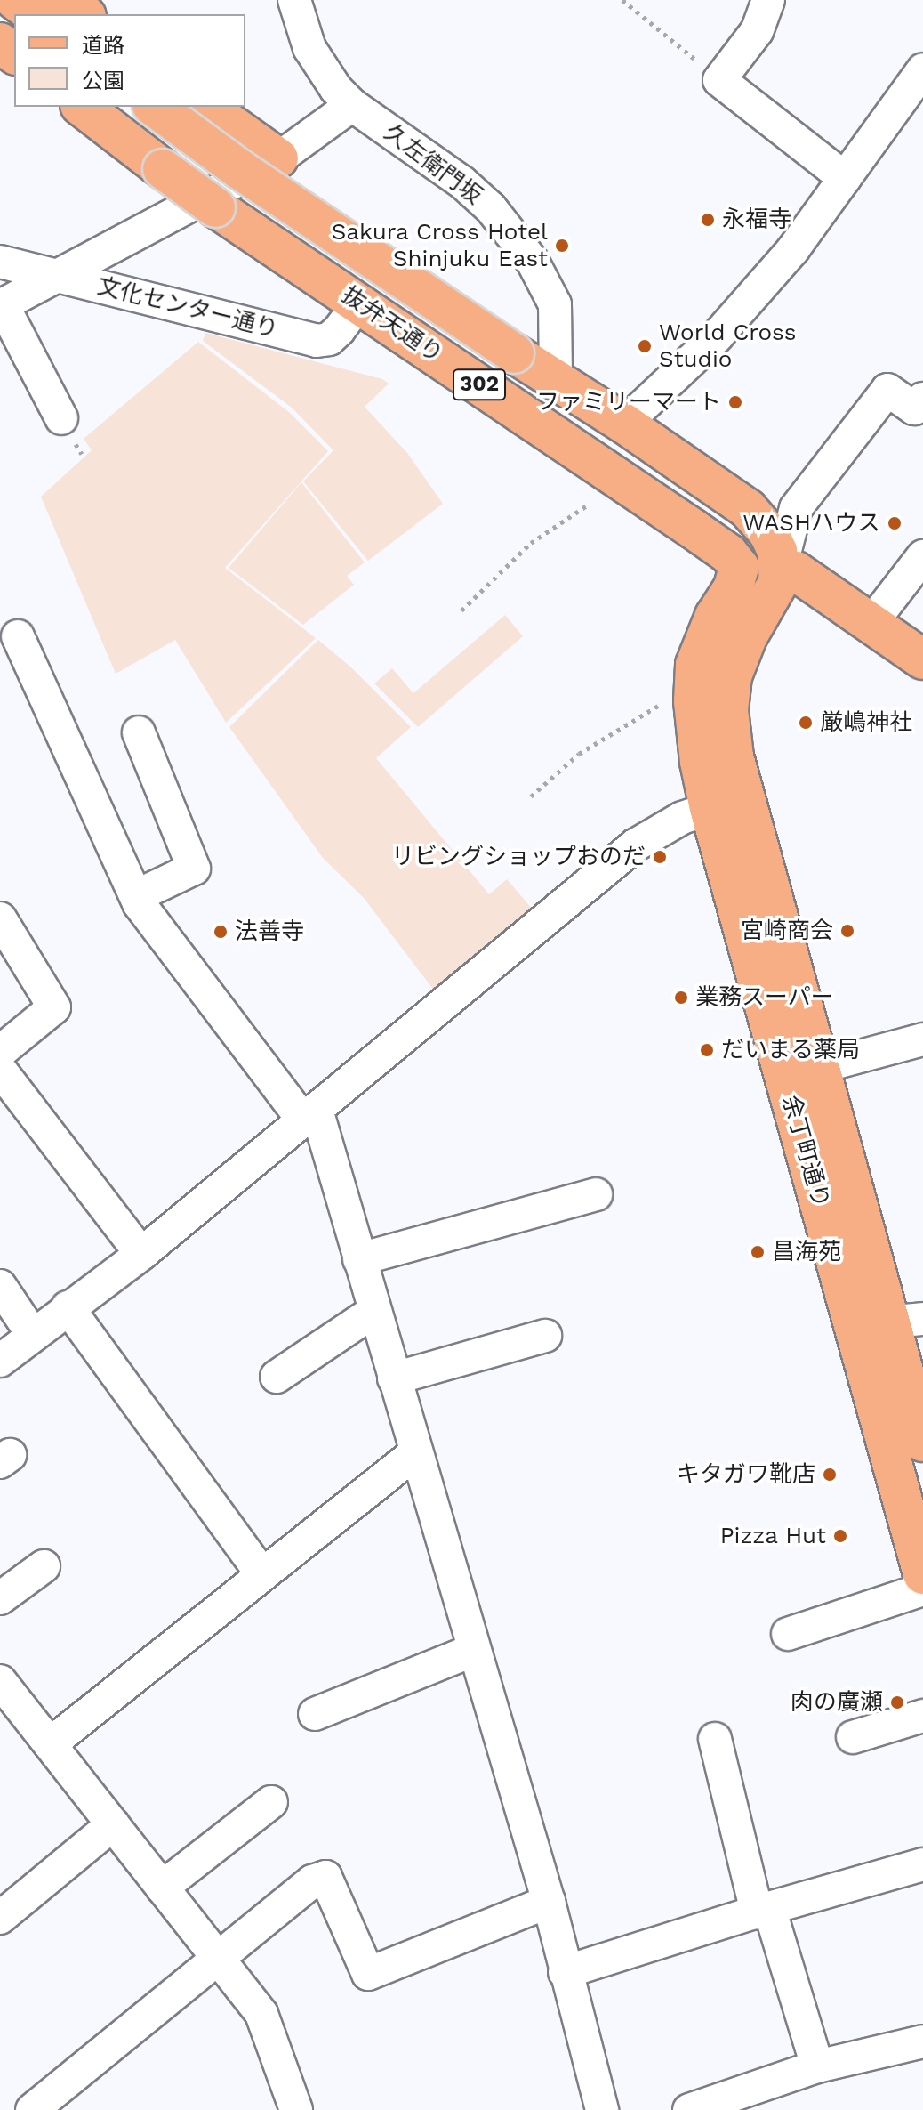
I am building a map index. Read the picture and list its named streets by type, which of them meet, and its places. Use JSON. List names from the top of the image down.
{
  "streets": {
    "main road": ["抜弁天通り", "302", "余丁町通り"],
    "street": ["久左衛門坂", "文化センター通り"]
  },
  "crossings": [
    ["久左衛門坂", "抜弁天通り"],
    ["文化センター通り", "抜弁天通り"],
    ["抜弁天通り", "余丁町通り"]
  ],
  "places": [
    "永福寺",
    "Sakura Cross Hotel Shinjuku East",
    "World Cross Studio",
    "ファミリーマート",
    "WASHハウス",
    "厳嶋神社",
    "リビングショップおのだ",
    "宮崎商会",
    "法善寺",
    "業務スーパー",
    "だいまる薬局",
    "昌海苑",
    "キタガワ靴店",
    "Pizza Hut",
    "肉の廣瀬"
  ],
  "legend": ["道路", "公園"]
}
